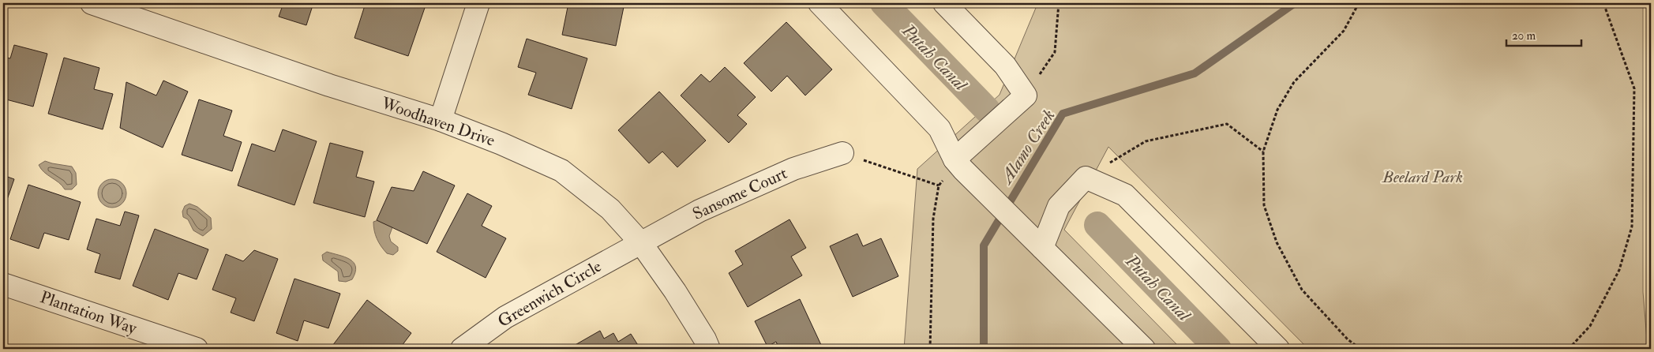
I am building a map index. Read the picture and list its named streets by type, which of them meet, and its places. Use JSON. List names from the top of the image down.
{
  "streets": {
    "street": [
      "Woodhaven Drive",
      "Sansome Court",
      "Greenwich Circle",
      "Plantation Way"
    ]
  },
  "crossings": [
    ["Woodhaven Drive", "Sansome Court"],
    ["Woodhaven Drive", "Greenwich Circle"],
    ["Sansome Court", "Greenwich Circle"]
  ],
  "water": ["Putah Canal", "Alamo Creek"],
  "parks": ["Beelard Park"],
  "scale_bar": "20 m"
}
